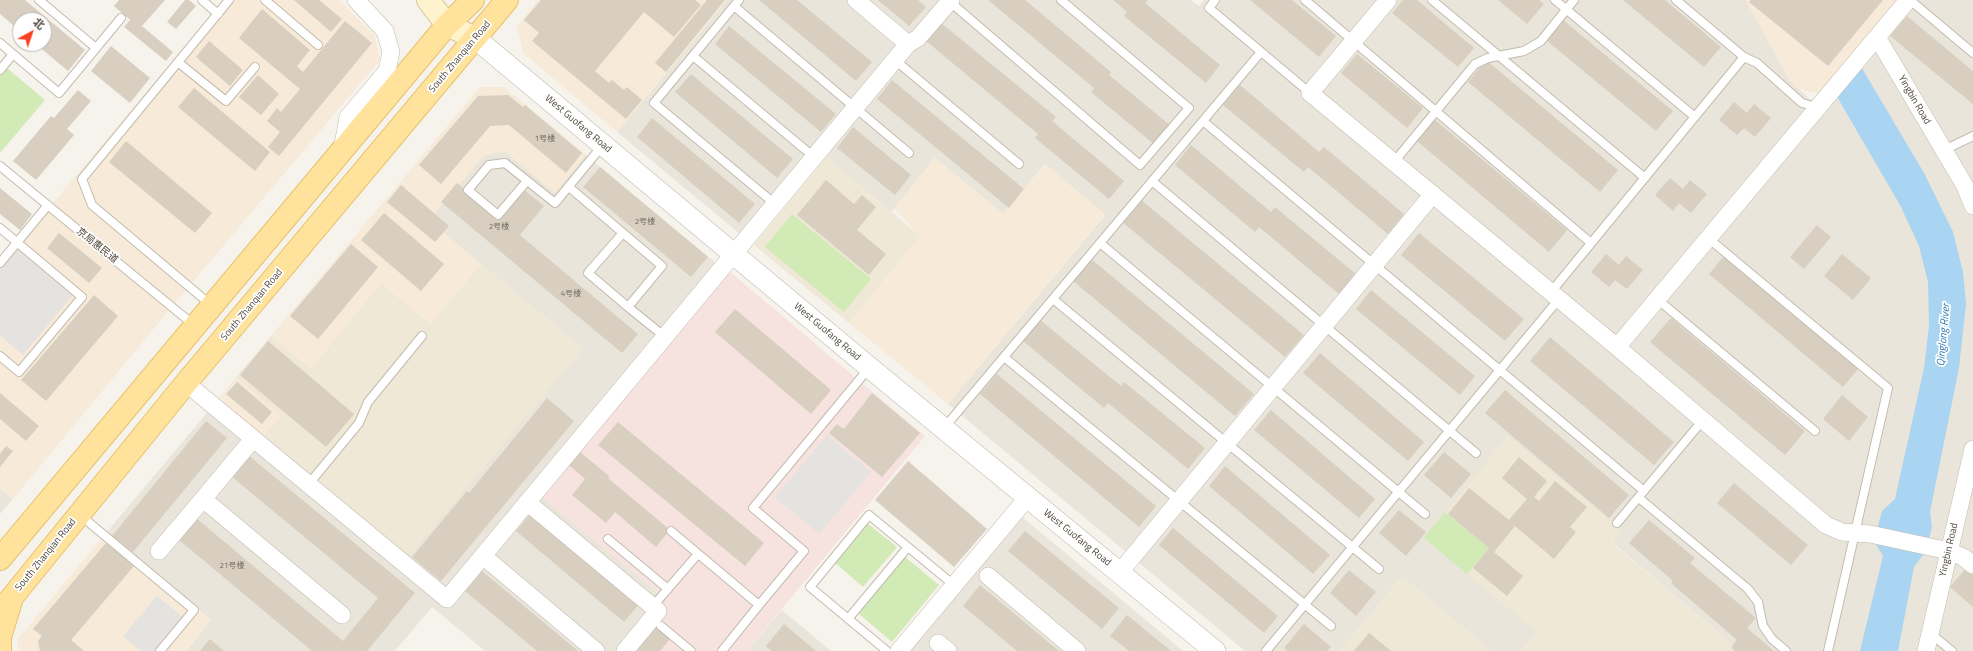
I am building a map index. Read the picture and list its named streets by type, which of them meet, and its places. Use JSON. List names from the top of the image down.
{
  "streets": {
    "main road": ["South Zhanqian Road", "West Guofang Road"],
    "street": ["Yingbin Road"],
    "lane": ["京局惠民道"]
  },
  "crossings": [
    ["South Zhanqian Road", "West Guofang Road"]
  ],
  "water": ["Qinglong River"],
  "house_numbers": [
    "1号楼",
    "2号楼",
    "2号楼",
    "4号楼",
    "21号楼"
  ],
  "north": "top right"
}
